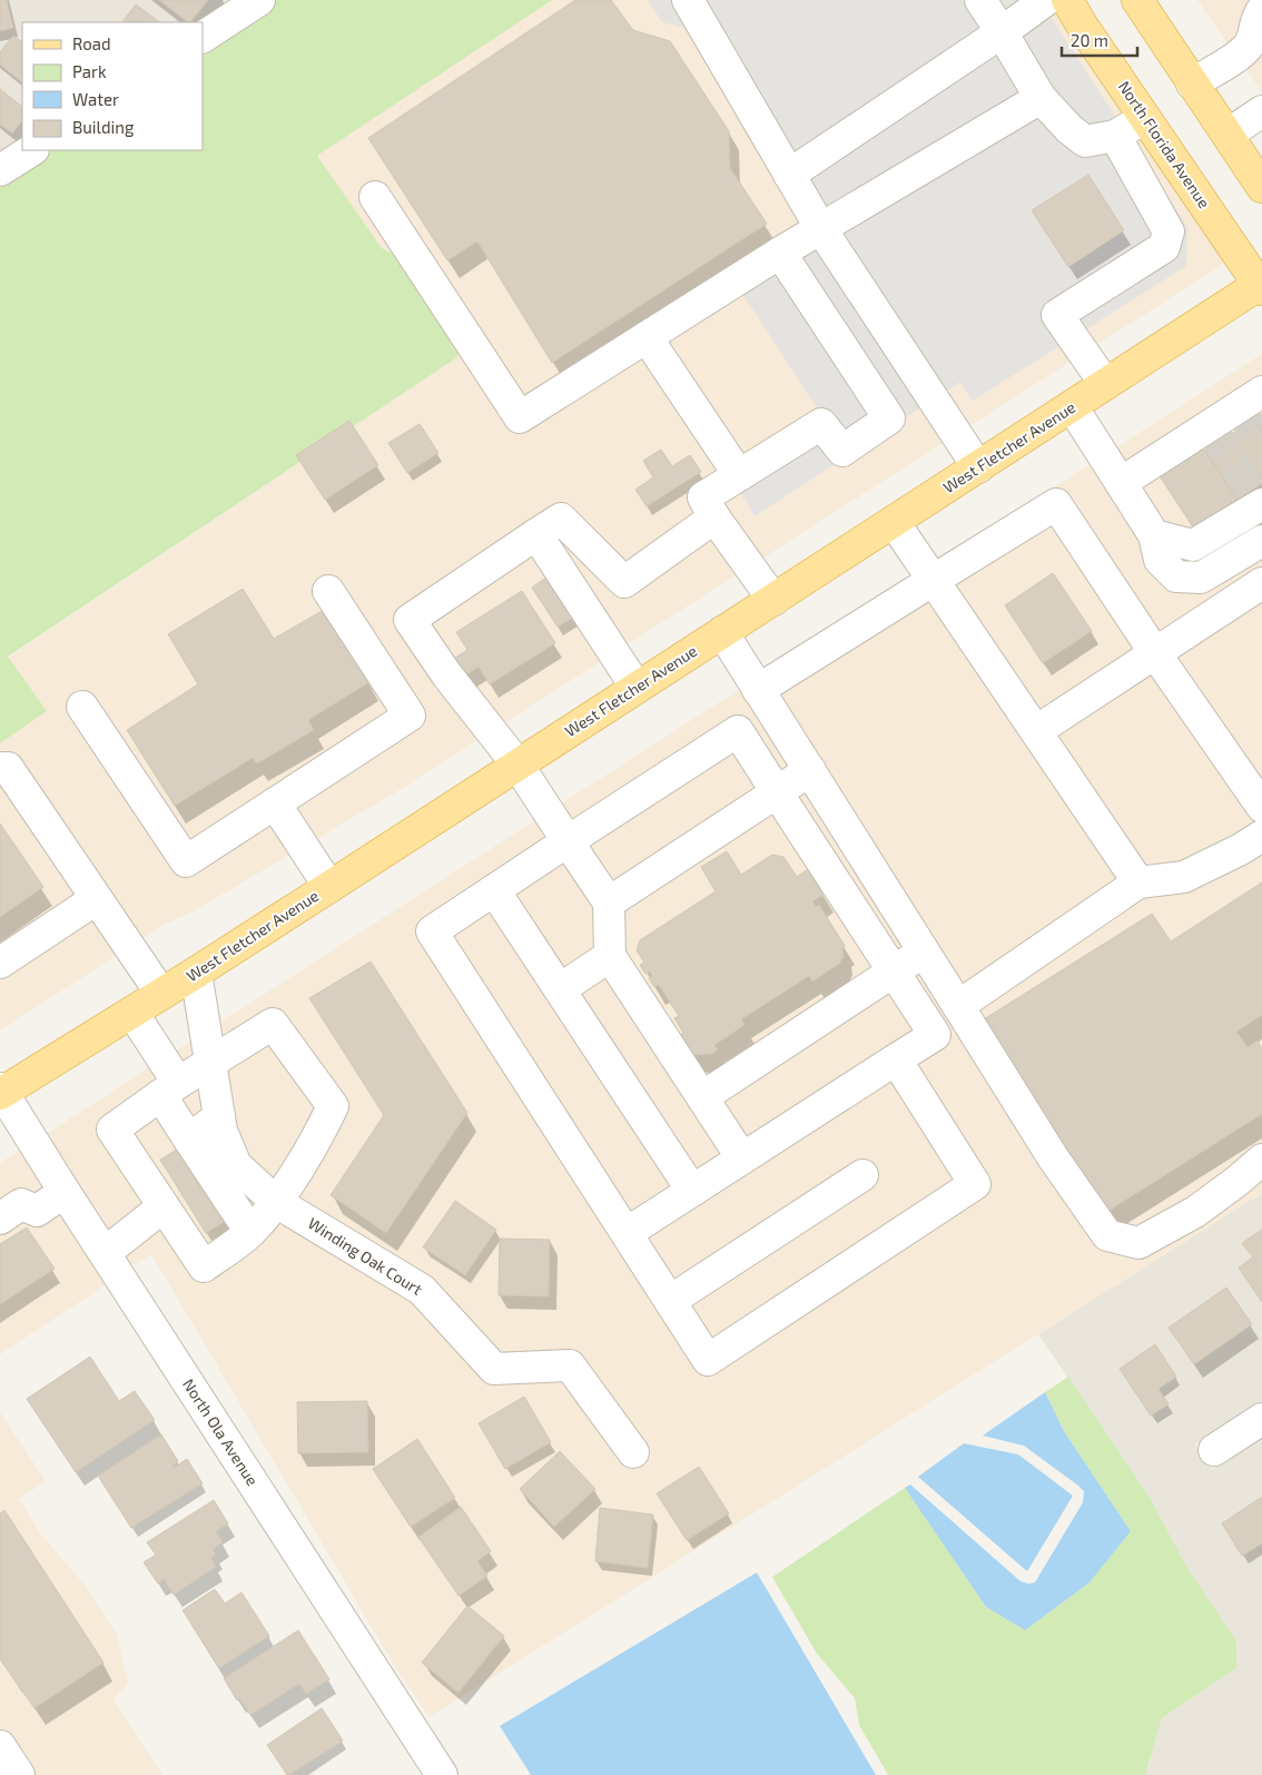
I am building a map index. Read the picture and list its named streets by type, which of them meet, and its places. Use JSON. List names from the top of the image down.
{
  "streets": {
    "main road": ["North Florida Avenue", "West Fletcher Avenue"],
    "street": ["Winding Oak Court", "North Ola Avenue"]
  },
  "crossings": [
    ["North Florida Avenue", "West Fletcher Avenue"],
    ["West Fletcher Avenue", "Winding Oak Court"],
    ["West Fletcher Avenue", "North Ola Avenue"]
  ],
  "legend": [
    "Road",
    "Park",
    "Water",
    "Building"
  ],
  "scale_bar": "20 m"
}
